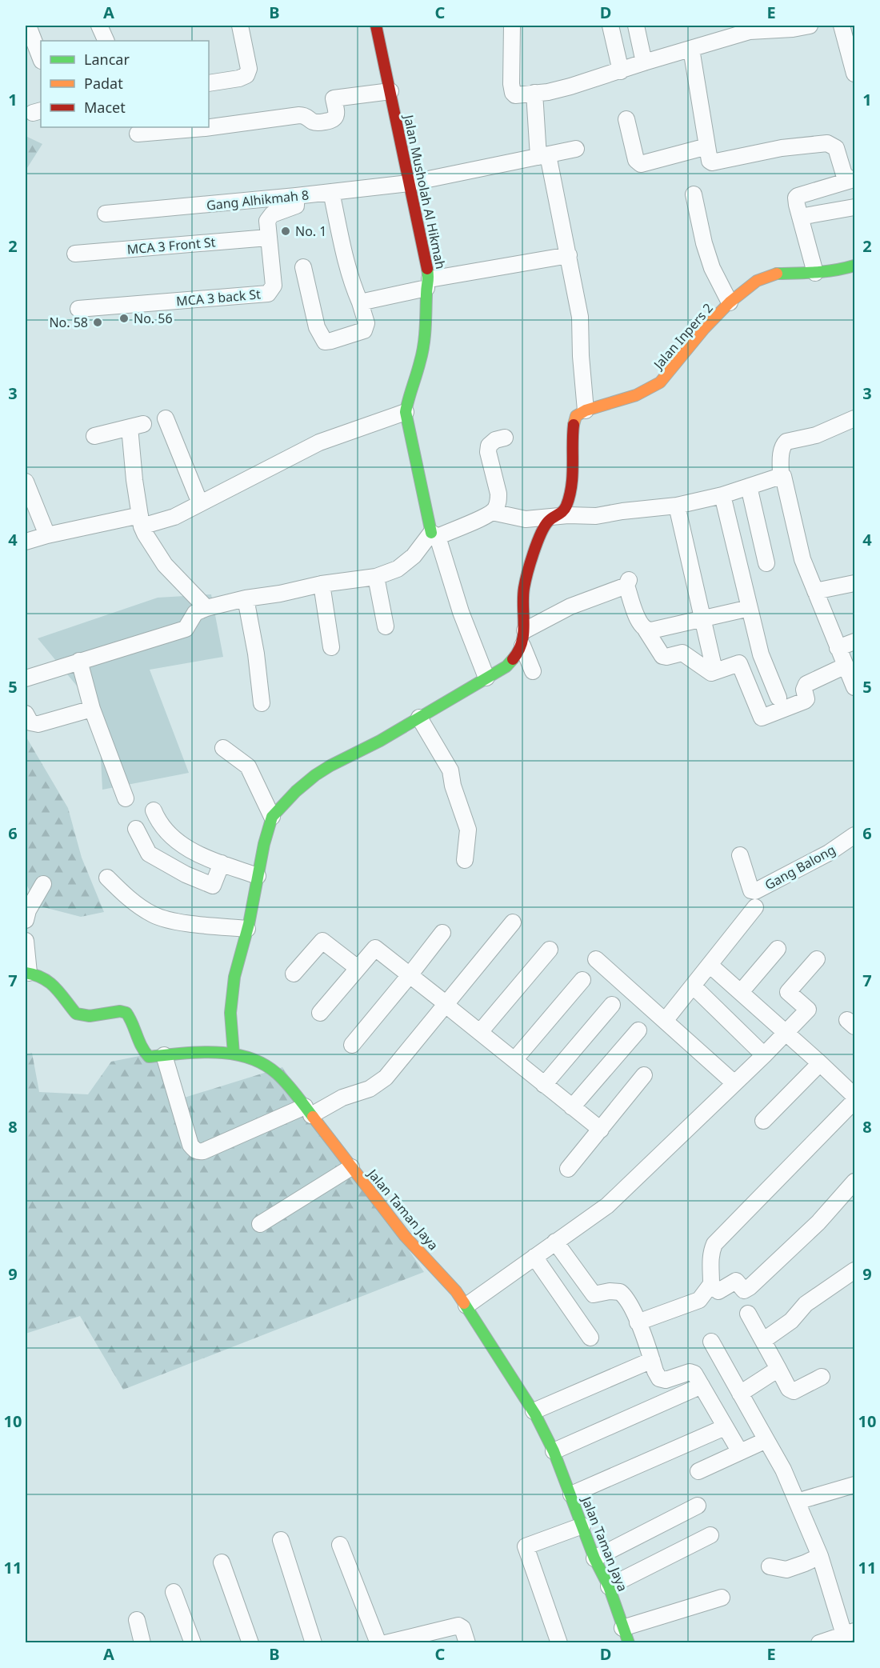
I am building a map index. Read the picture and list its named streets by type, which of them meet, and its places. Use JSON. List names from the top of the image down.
{
  "streets": {
    "street": [
      "Jalan Musholah Al Hikmah",
      "Gang Alhikmah 8",
      "MCA 3 Front St",
      "MCA 3 back St",
      "Jalan Inpers 2",
      "Gang Balong",
      "Jalan Taman Jaya"
    ]
  },
  "crossings": [
    ["Jalan Musholah Al Hikmah", "Gang Alhikmah 8"],
    ["MCA 3 Front St", "MCA 3 back St"]
  ],
  "places": ["No. 1", "No. 56", "No. 58"],
  "legend": ["Lancar", "Padat", "Macet"],
  "grid": {
    "columns": [
      "A",
      "B",
      "C",
      "D",
      "E"
    ],
    "rows": [
      "1",
      "2",
      "3",
      "4",
      "5",
      "6",
      "7",
      "8",
      "9",
      "10",
      "11"
    ]
  }
}
